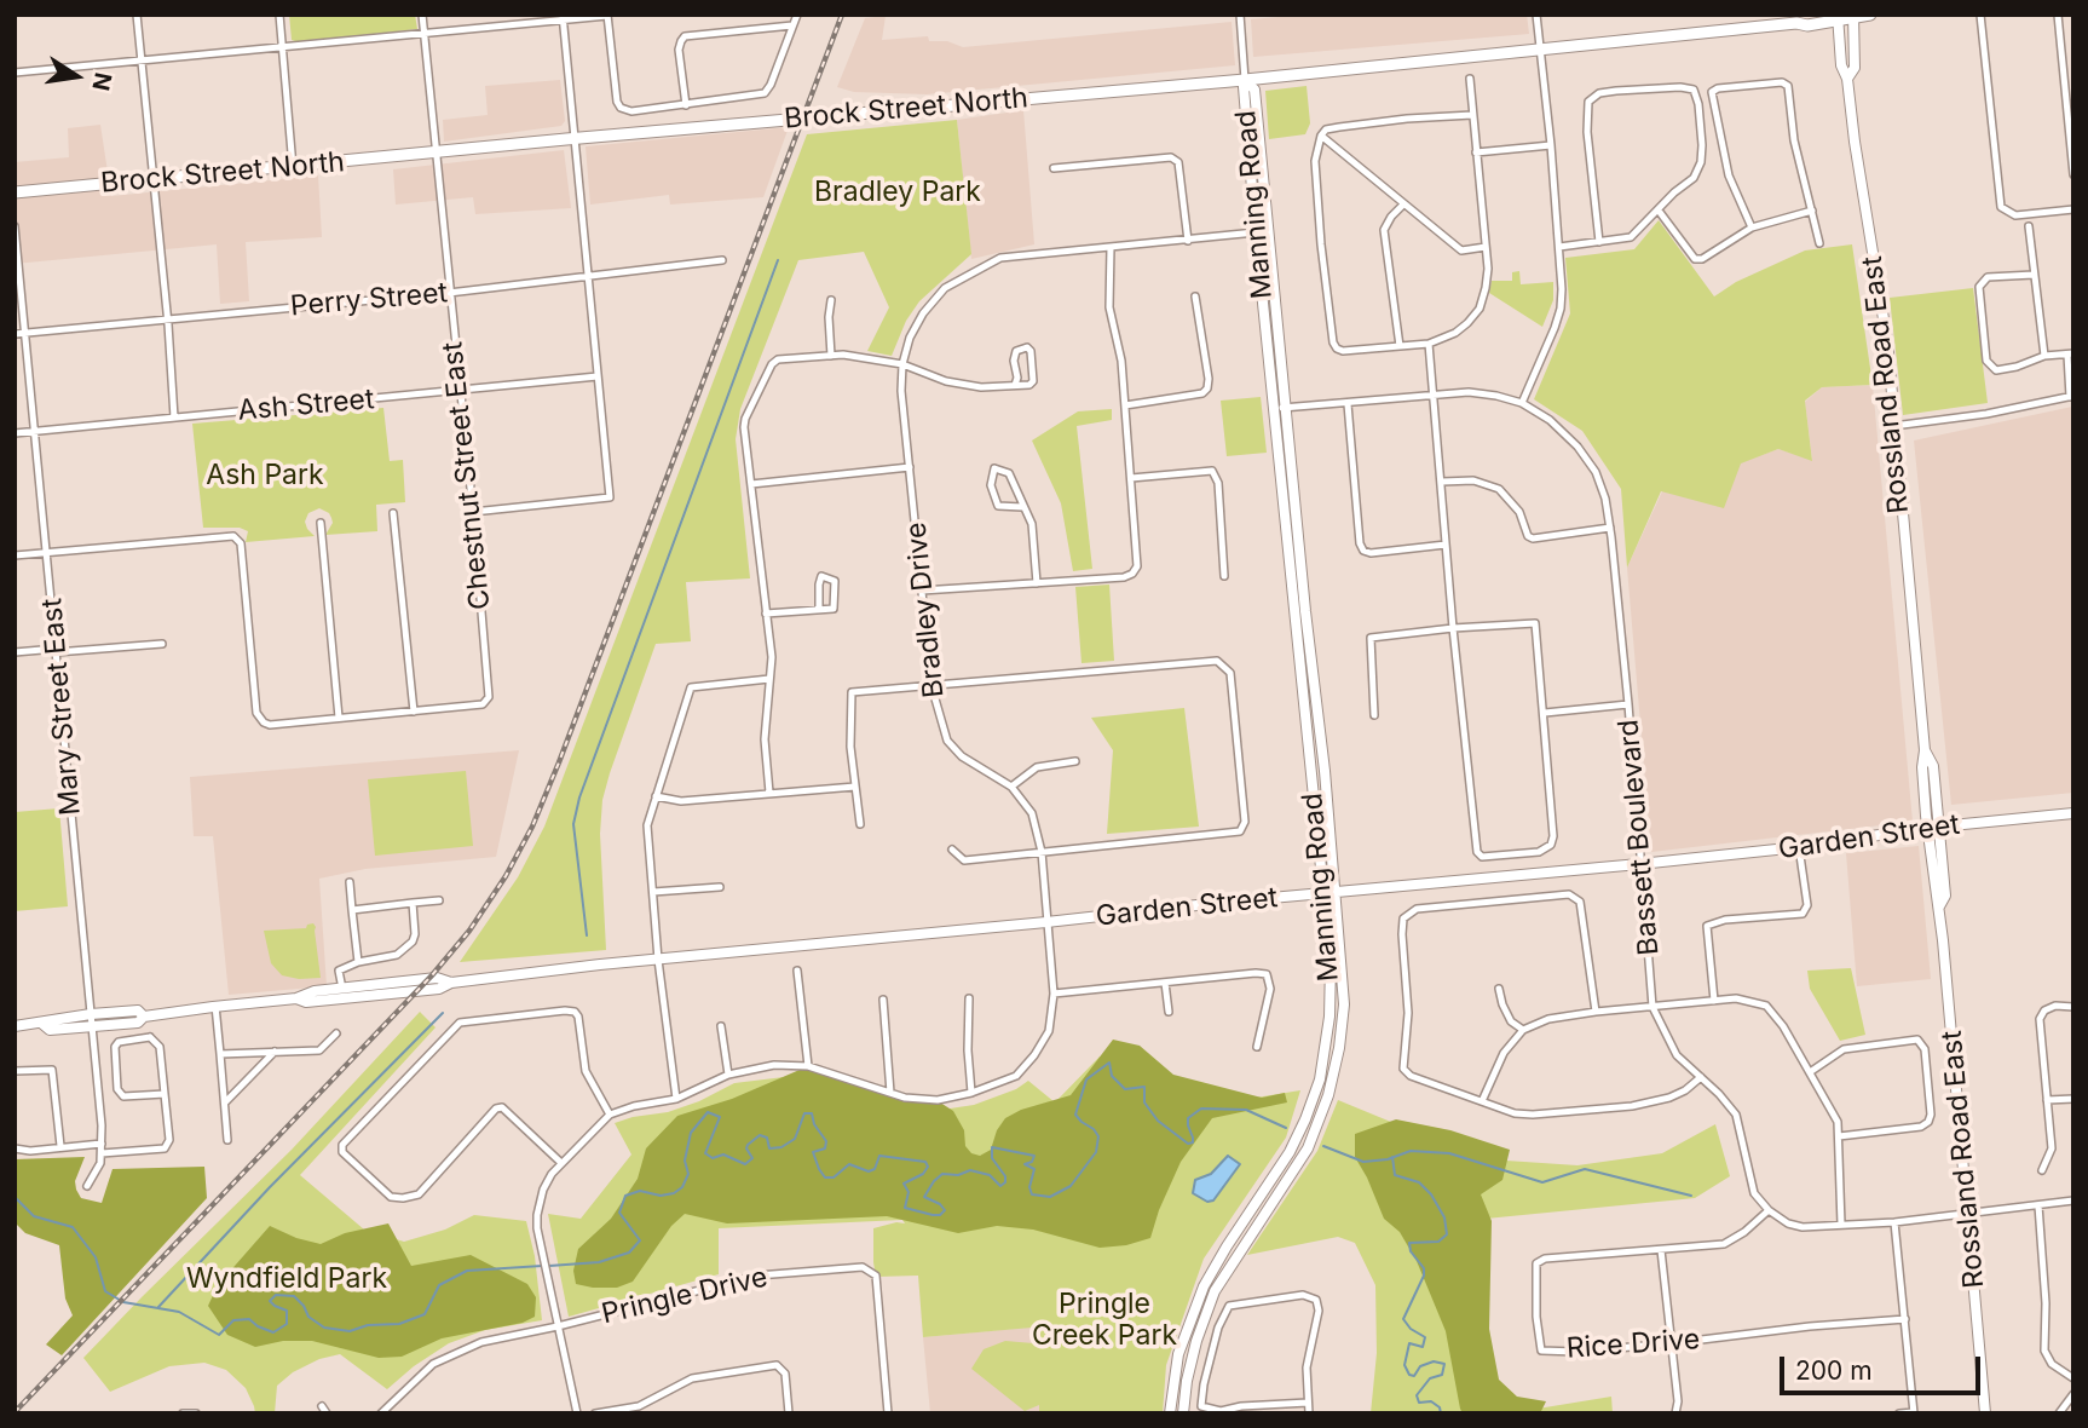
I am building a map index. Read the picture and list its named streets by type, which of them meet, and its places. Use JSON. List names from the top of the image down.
{
  "streets": {
    "main road": [
      "Brock Street North",
      "Manning Road",
      "Rossland Road East",
      "Garden Street"
    ],
    "street": [
      "Perry Street",
      "Ash Street",
      "Chestnut Street East",
      "Bradley Drive",
      "Mary Street East",
      "Bassett Boulevard",
      "Pringle Drive",
      "Rice Drive"
    ]
  },
  "crossings": [
    ["Brock Street North", "Manning Road"],
    ["Brock Street North", "Rossland Road East"],
    ["Brock Street North", "Chestnut Street East"],
    ["Manning Road", "Bradley Drive"],
    ["Manning Road", "Bassett Boulevard"],
    ["Manning Road", "Garden Street"],
    ["Perry Street", "Chestnut Street East"],
    ["Perry Street", "Mary Street East"],
    ["Rossland Road East", "Garden Street"],
    ["Ash Street", "Chestnut Street East"],
    ["Ash Street", "Mary Street East"],
    ["Bradley Drive", "Garden Street"],
    ["Mary Street East", "Garden Street"],
    ["Bassett Boulevard", "Garden Street"],
    ["Bassett Boulevard", "Rice Drive"]
  ],
  "parks": [
    "Bradley Park",
    "Ash Park",
    "Wyndfield Park",
    "Pringle Creek Park"
  ],
  "scale_bar": "200 m",
  "north": "right"
}
